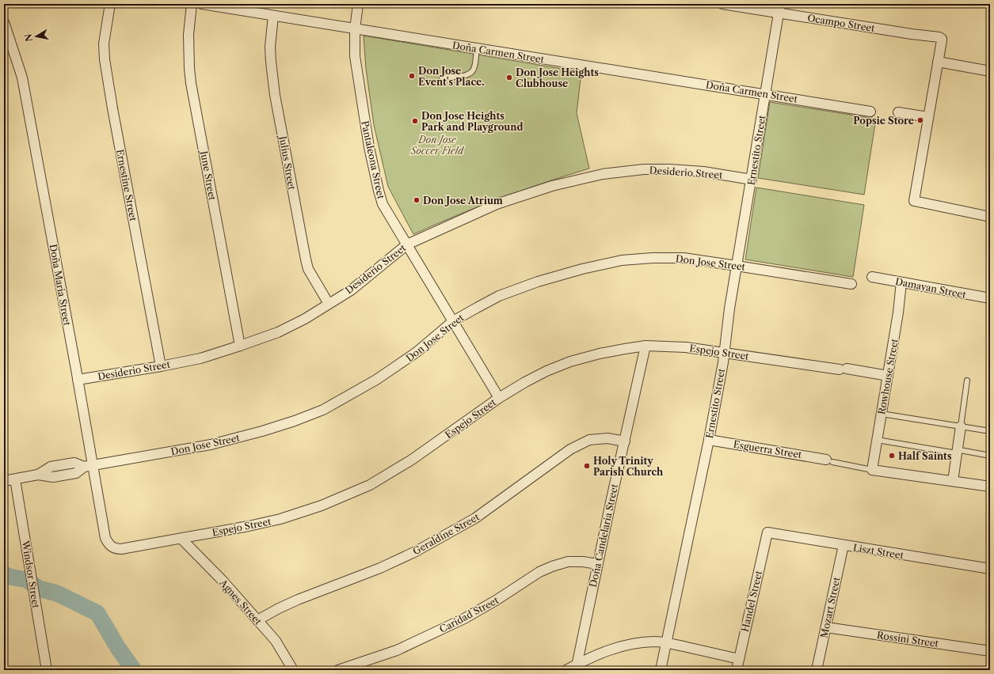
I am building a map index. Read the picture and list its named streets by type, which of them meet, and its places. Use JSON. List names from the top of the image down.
{
  "streets": {
    "street": [
      "Ocampo Street",
      "Doña Carmen Street",
      "Ernestito Street",
      "Pantaleona Street",
      "Julius Street",
      "Desiderio Street",
      "June Street",
      "Ernestine Street",
      "Don Jose Street",
      "Doña Maria Street",
      "Damayan Street",
      "Espejo Street",
      "Rowhouse Street",
      "Esguerra Street",
      "Geraldine Street",
      "Doña Candelaria Street",
      "Liszt Street",
      "Windsor Street",
      "Handel Street",
      "Agnes Street",
      "Mozart Street",
      "Caridad Street",
      "Rossini Street"
    ]
  },
  "crossings": [
    ["Ocampo Street", "Ernestito Street"],
    ["Doña Carmen Street", "Ernestito Street"],
    ["Doña Carmen Street", "Pantaleona Street"],
    ["Doña Carmen Street", "Julius Street"],
    ["Ernestito Street", "Desiderio Street"],
    ["Ernestito Street", "Don Jose Street"],
    ["Ernestito Street", "Espejo Street"],
    ["Ernestito Street", "Esguerra Street"],
    ["Pantaleona Street", "Desiderio Street"],
    ["Pantaleona Street", "Don Jose Street"],
    ["Pantaleona Street", "Espejo Street"],
    ["Julius Street", "Desiderio Street"],
    ["Desiderio Street", "June Street"],
    ["Desiderio Street", "Ernestine Street"],
    ["Desiderio Street", "Doña Maria Street"],
    ["Don Jose Street", "Doña Maria Street"],
    ["Don Jose Street", "Windsor Street"],
    ["Doña Maria Street", "Espejo Street"],
    ["Damayan Street", "Rowhouse Street"],
    ["Espejo Street", "Rowhouse Street"],
    ["Espejo Street", "Doña Candelaria Street"],
    ["Espejo Street", "Agnes Street"],
    ["Geraldine Street", "Doña Candelaria Street"],
    ["Geraldine Street", "Agnes Street"],
    ["Doña Candelaria Street", "Caridad Street"],
    ["Liszt Street", "Handel Street"],
    ["Liszt Street", "Mozart Street"],
    ["Mozart Street", "Rossini Street"]
  ],
  "parks": ["Don Jose Soccer Field"],
  "places": [
    "Don Jose Event's Place.",
    "Don Jose Heights Clubhouse",
    "Popsie Store",
    "Don Jose Heights Park and Playground",
    "Don Jose Atrium",
    "Half Saints",
    "Holy Trinity Parish Church"
  ],
  "north": "left"
}
